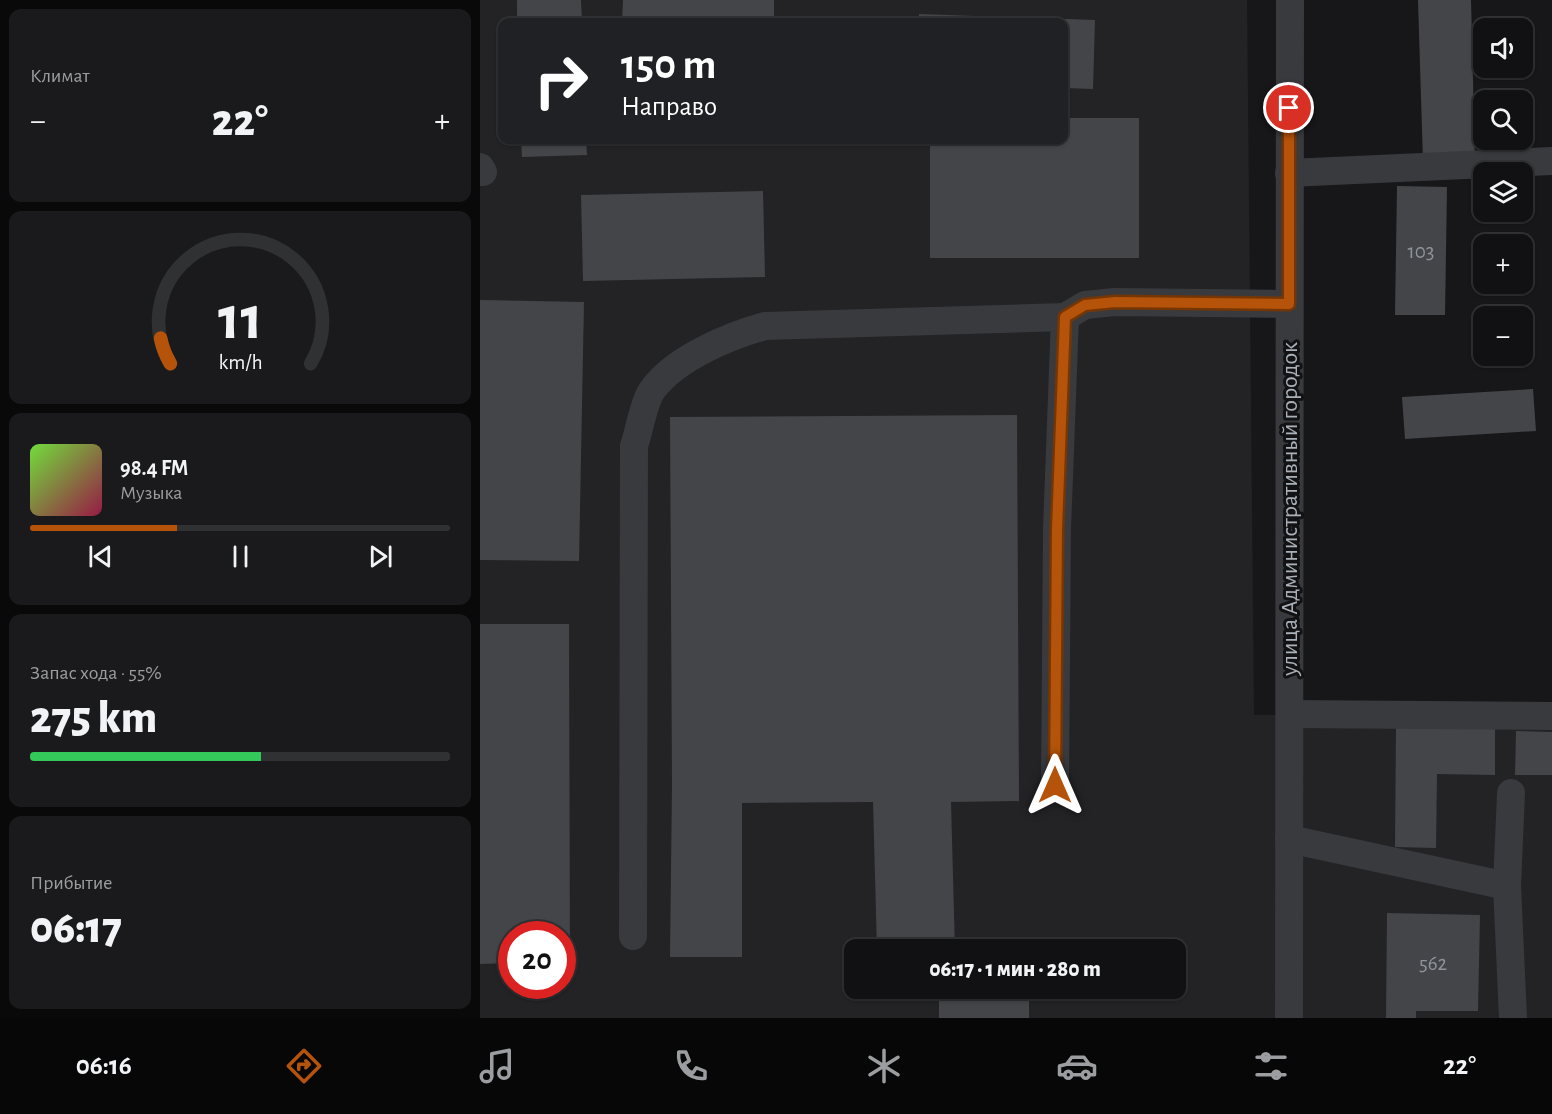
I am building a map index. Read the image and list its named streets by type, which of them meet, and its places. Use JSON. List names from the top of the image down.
{
  "streets": {
    "street": ["улица Административный городок"]
  },
  "house_numbers": ["103", "562"],
  "page": {
    "tile": [
      "Климат",
      ["Запас хода · 55%", "275 km"],
      ["Прибытие", "06:17"]
    ],
    "map_buttons": ["+", "−"],
    "turn": ["150 m", "Направо"],
    "heat": ["−", "22°", "+"],
    "song": ["98.4 FM", "Музыка"],
    "limit": "20",
    "trip": "06:17 · 1 мин · 280 m",
    "tabs": ["06:16", "22°"],
    "gauge": ["11", "km/h"]
  }
}
